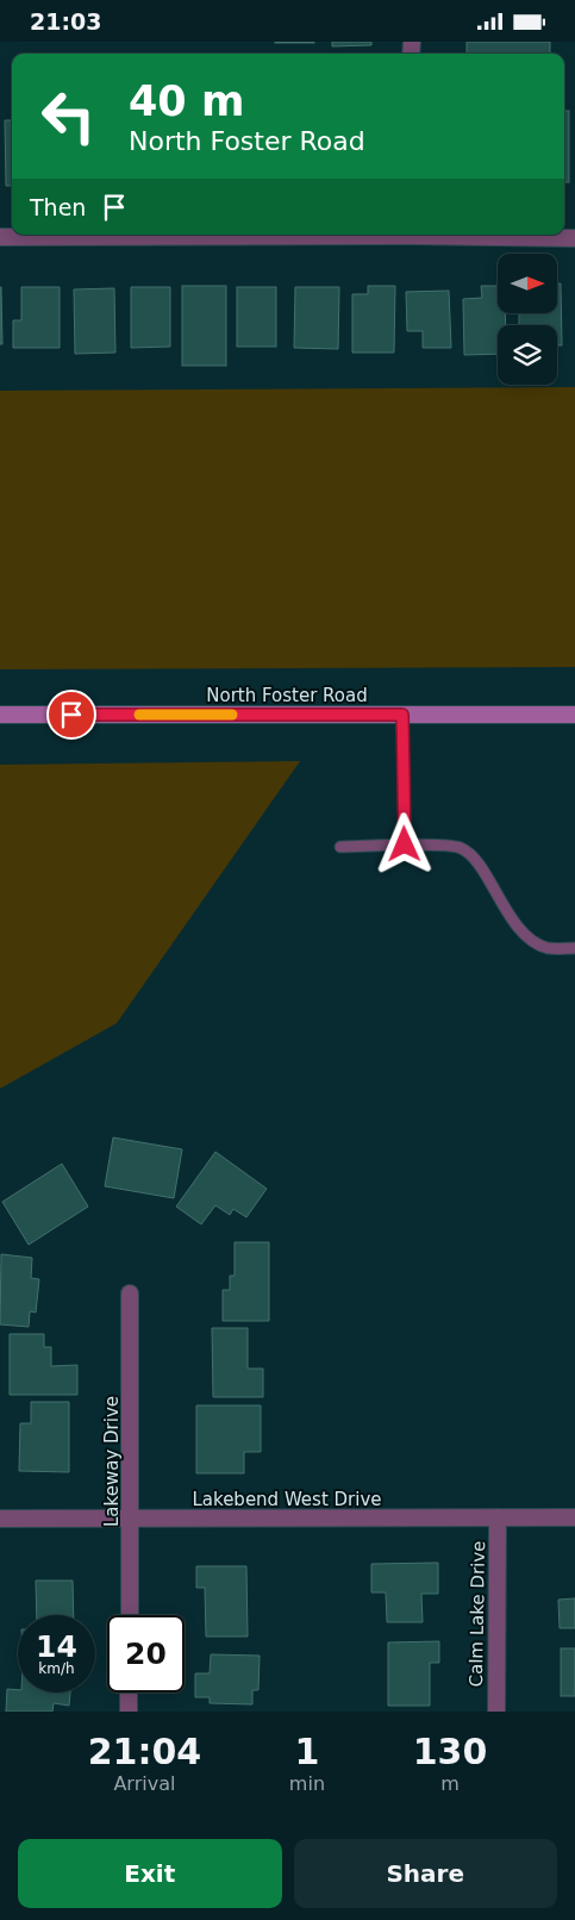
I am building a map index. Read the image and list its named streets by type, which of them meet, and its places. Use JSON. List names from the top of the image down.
{
  "streets": {
    "main road": ["North Foster Road"],
    "street": ["Lakeway Drive", "Lakebend West Drive", "Calm Lake Drive"]
  },
  "crossings": [
    ["Lakeway Drive", "Lakebend West Drive"],
    ["Lakebend West Drive", "Calm Lake Drive"]
  ],
  "north": "right",
  "page": {
    "status": "21:03",
    "turn": ["40 m", "North Foster Road"],
    "then": "Then",
    "speed": "14 km/h",
    "limit": "20",
    "eta": [
      "21:04",
      "Arrival",
      "1",
      "min",
      "130",
      "m"
    ],
    "buttons": ["Exit", "Share"]
  }
}
